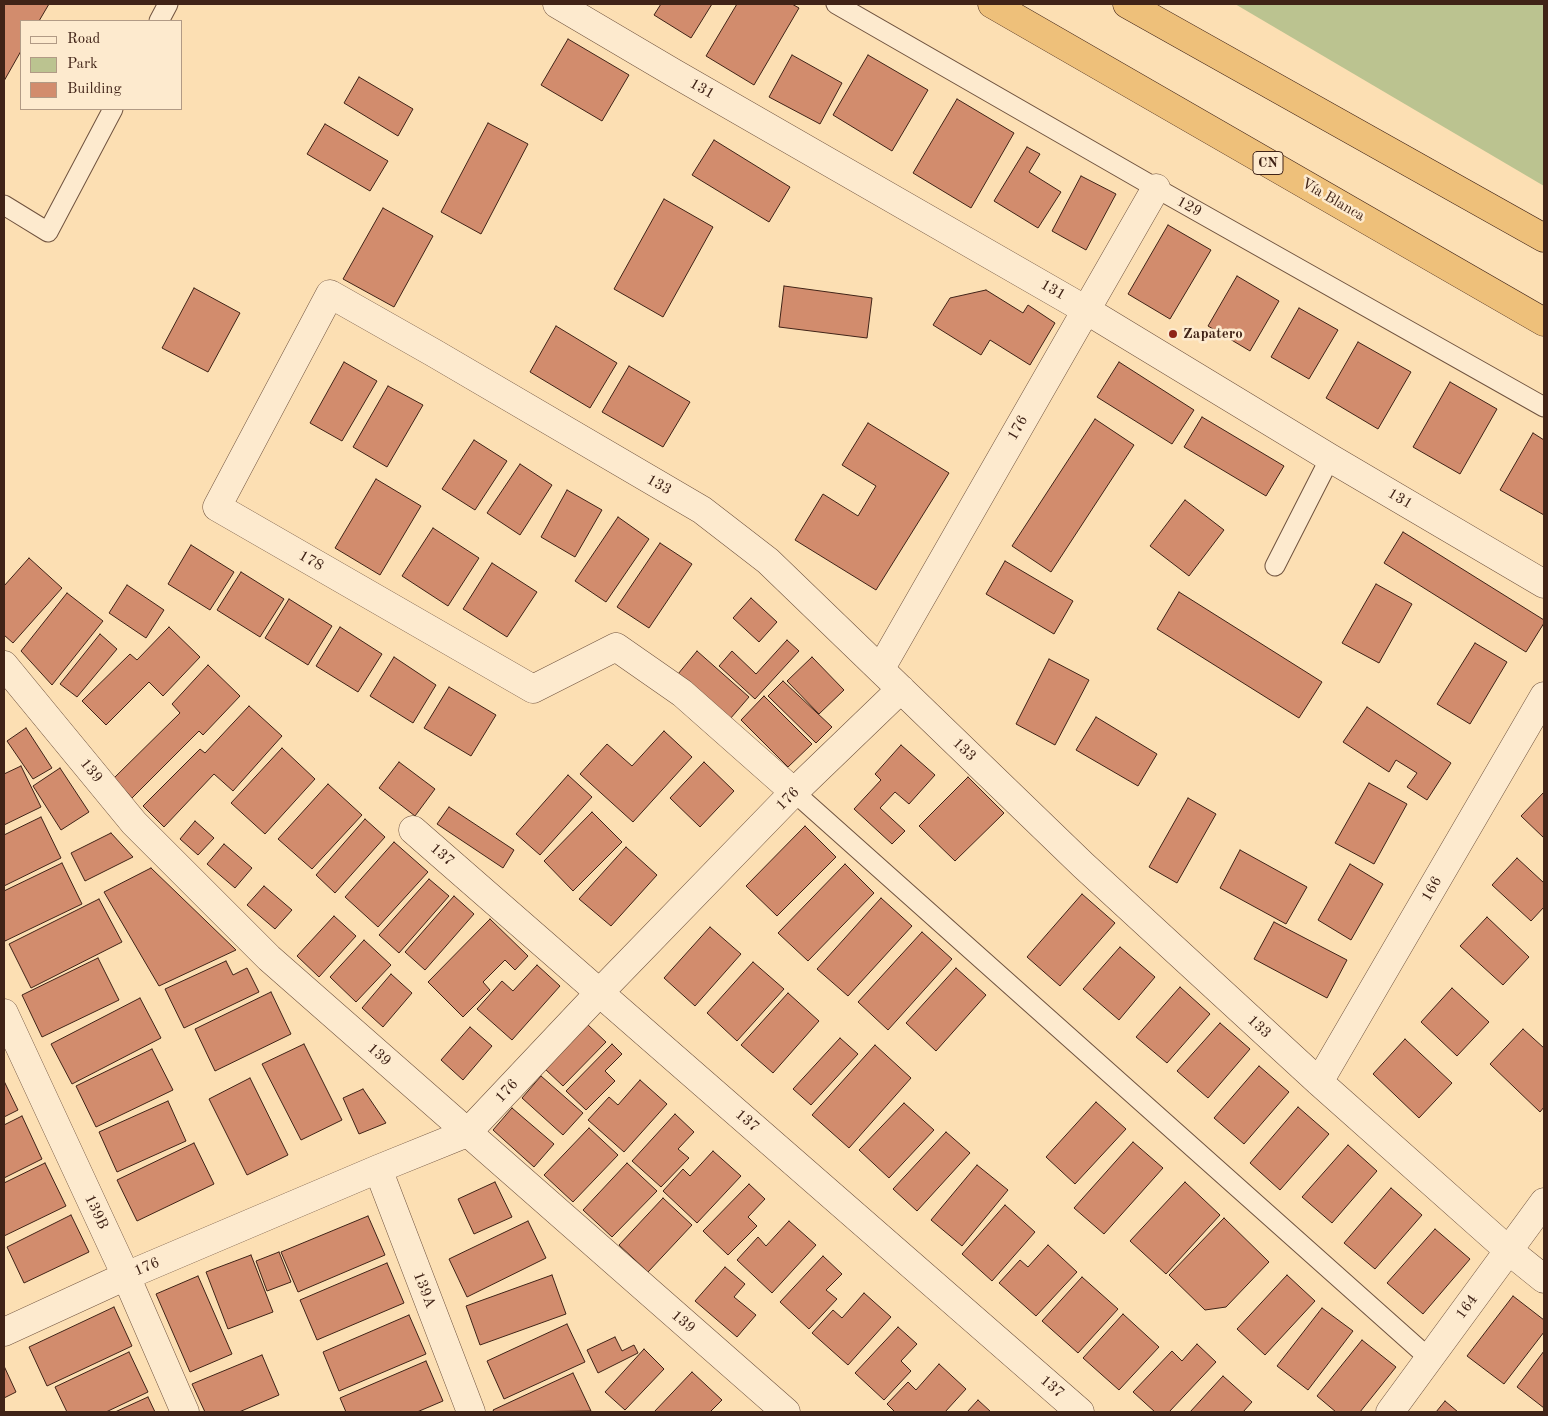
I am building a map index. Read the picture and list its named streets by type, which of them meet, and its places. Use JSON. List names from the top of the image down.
{
  "streets": {
    "highway": ["CN", "Vía Blanca"],
    "street": [
      "131",
      "176",
      "133",
      "178",
      "139",
      "137",
      "166",
      "139B",
      "139A",
      "164"
    ],
    "lane": ["129"]
  },
  "crossings": [
    ["131", "176"],
    ["129", "176"],
    ["176", "133"],
    ["176", "178"],
    ["176", "139"],
    ["176", "137"],
    ["176", "139B"],
    ["176", "139A"],
    ["133", "178"],
    ["133", "166"],
    ["133", "164"]
  ],
  "places": ["Zapatero"],
  "legend": ["Road", "Park", "Building"]
}
